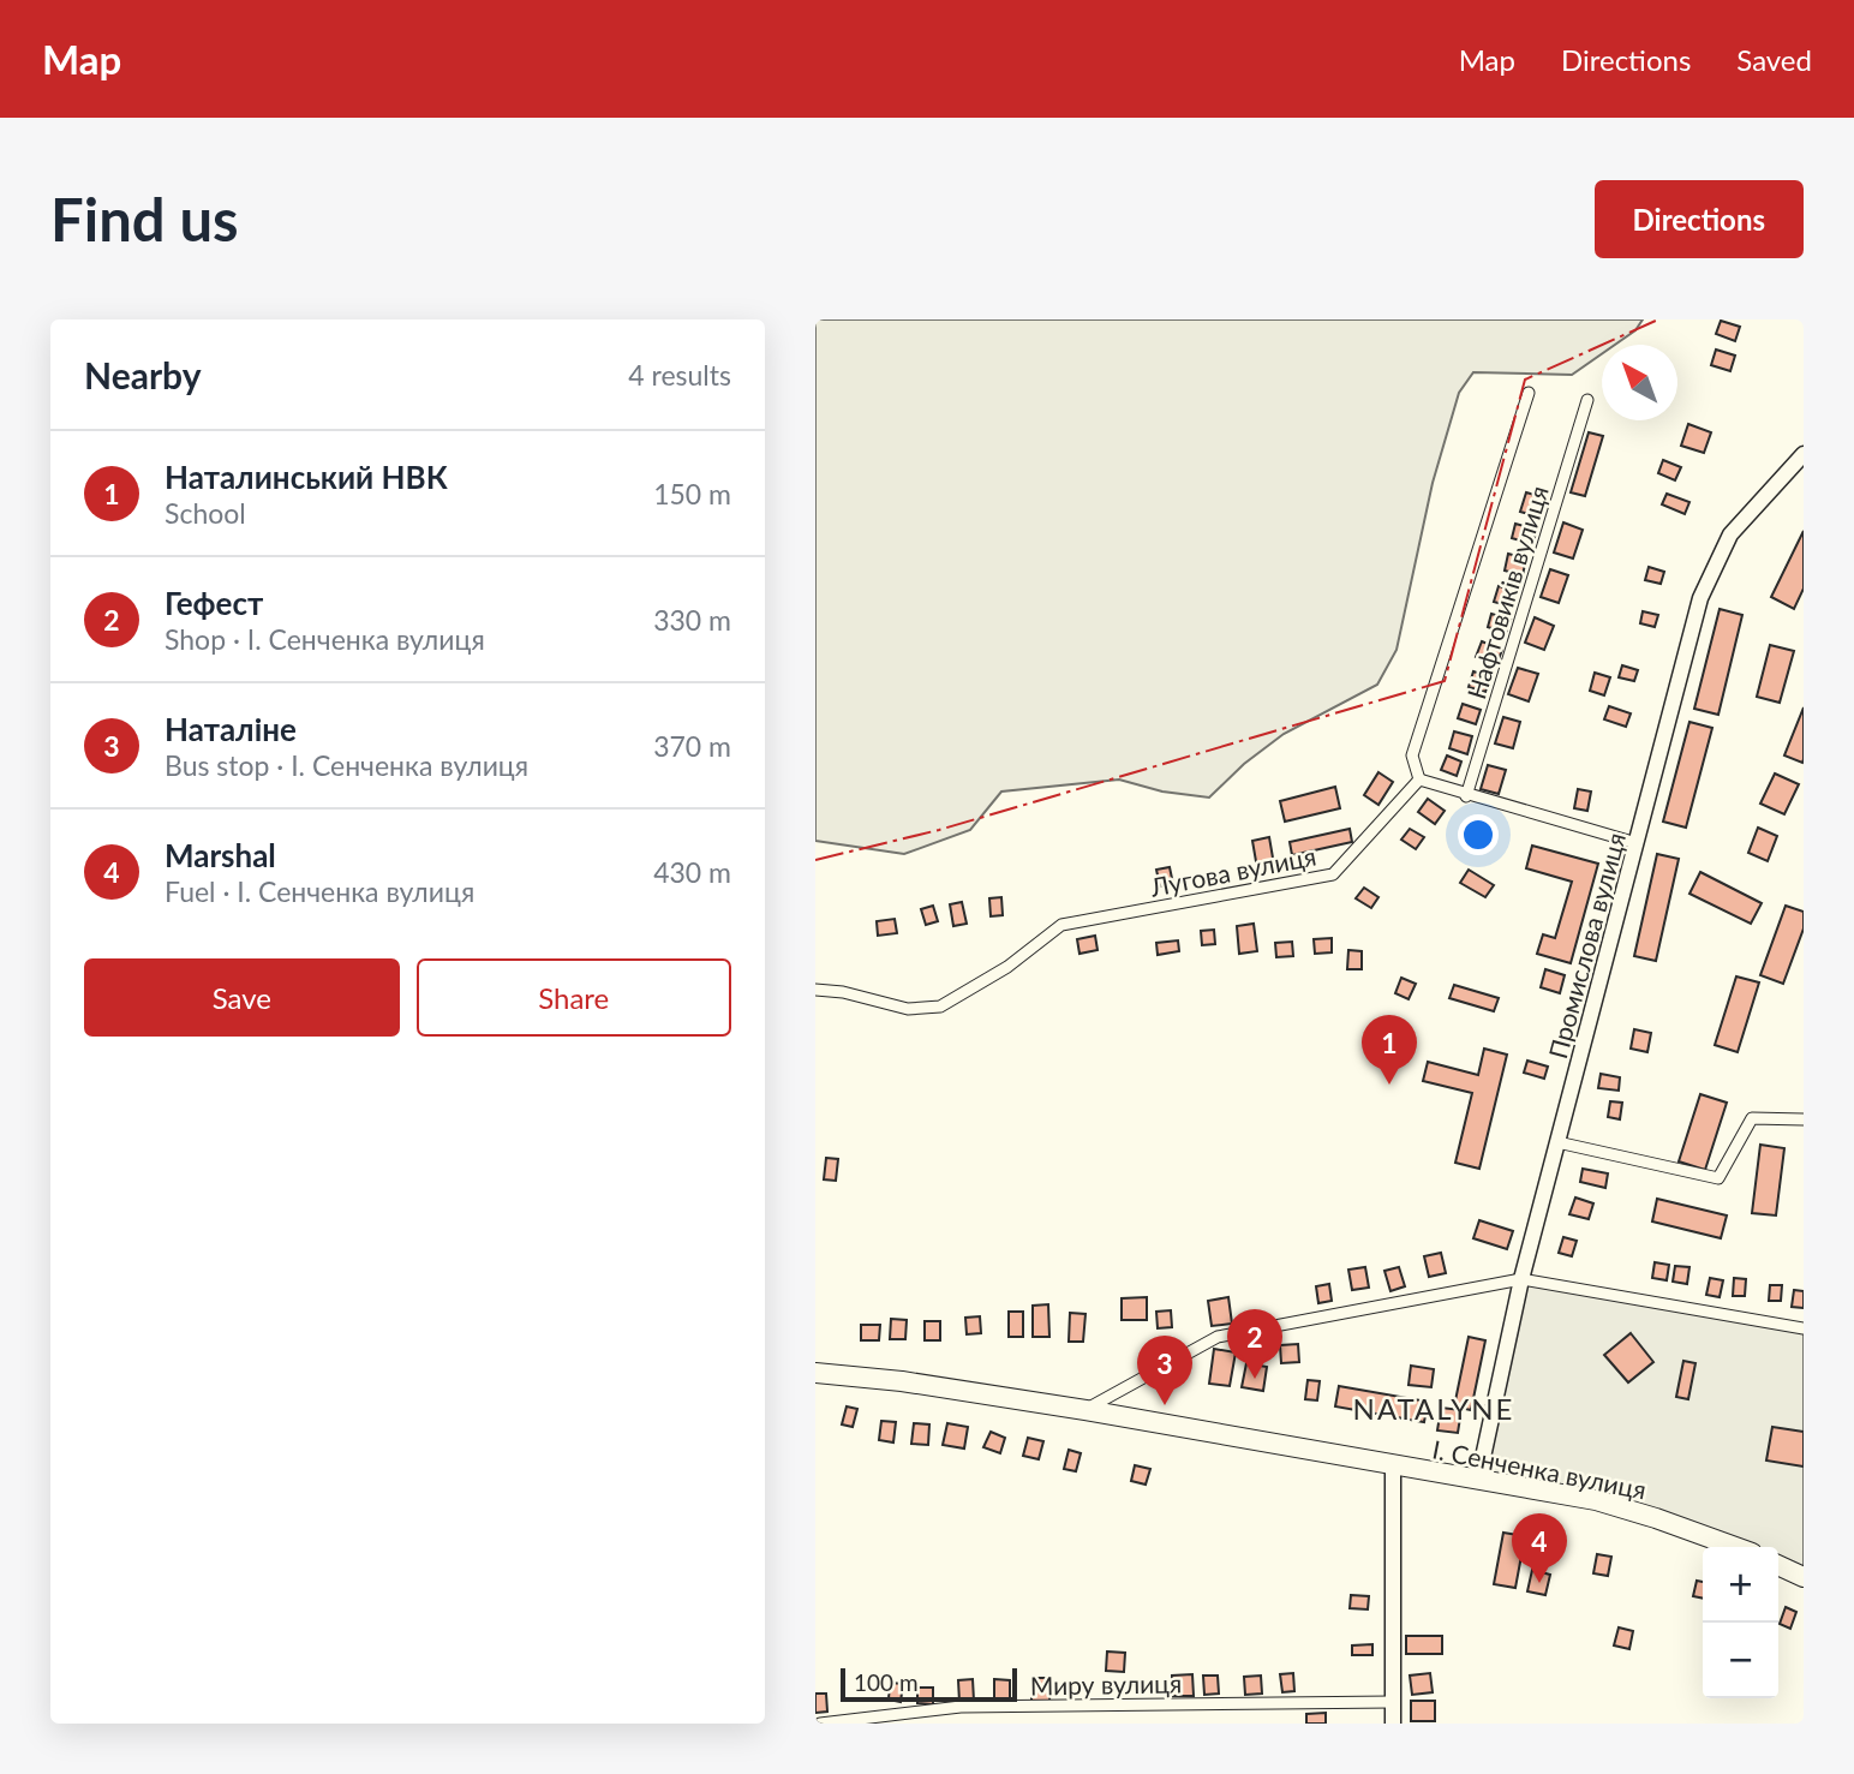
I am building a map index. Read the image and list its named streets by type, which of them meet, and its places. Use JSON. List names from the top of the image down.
{
  "streets": {
    "highway": ["І. Сенченка вулиця"],
    "street": [
      "Нафтовиків вулиця",
      "Лугова вулиця",
      "Промислова вулиця",
      "Миру вулиця"
    ]
  },
  "crossings": [
    ["Промислова вулиця", "І. Сенченка вулиця"]
  ],
  "districts": ["NATALYNE"],
  "scale_bar": "100 m",
  "north": "top left",
  "page": {
    "header": "Map",
    "nav": ["Map", "Directions", "Saved"],
    "buttons": [
      "Directions",
      ["Save", "Share"]
    ],
    "title": "Find us",
    "heading": ["Nearby", "4 results"],
    "list": [
      {
        "mark": "1",
        "name": "Наталинський НВК",
        "note": "School",
        "value": "150 m"
      },
      {
        "mark": "2",
        "name": "Гефест",
        "note": "Shop · І. Сенченка вулиця",
        "value": "330 m"
      },
      {
        "mark": "3",
        "name": "Наталіне",
        "note": "Bus stop · І. Сенченка вулиця",
        "value": "370 m"
      },
      {
        "mark": "4",
        "name": "Marshal",
        "note": "Fuel · І. Сенченка вулиця",
        "value": "430 m"
      }
    ],
    "pins": [
      "1",
      "2",
      "3",
      "4"
    ],
    "map_buttons": ["+", "−"],
    "scale": "100 m"
  }
}
